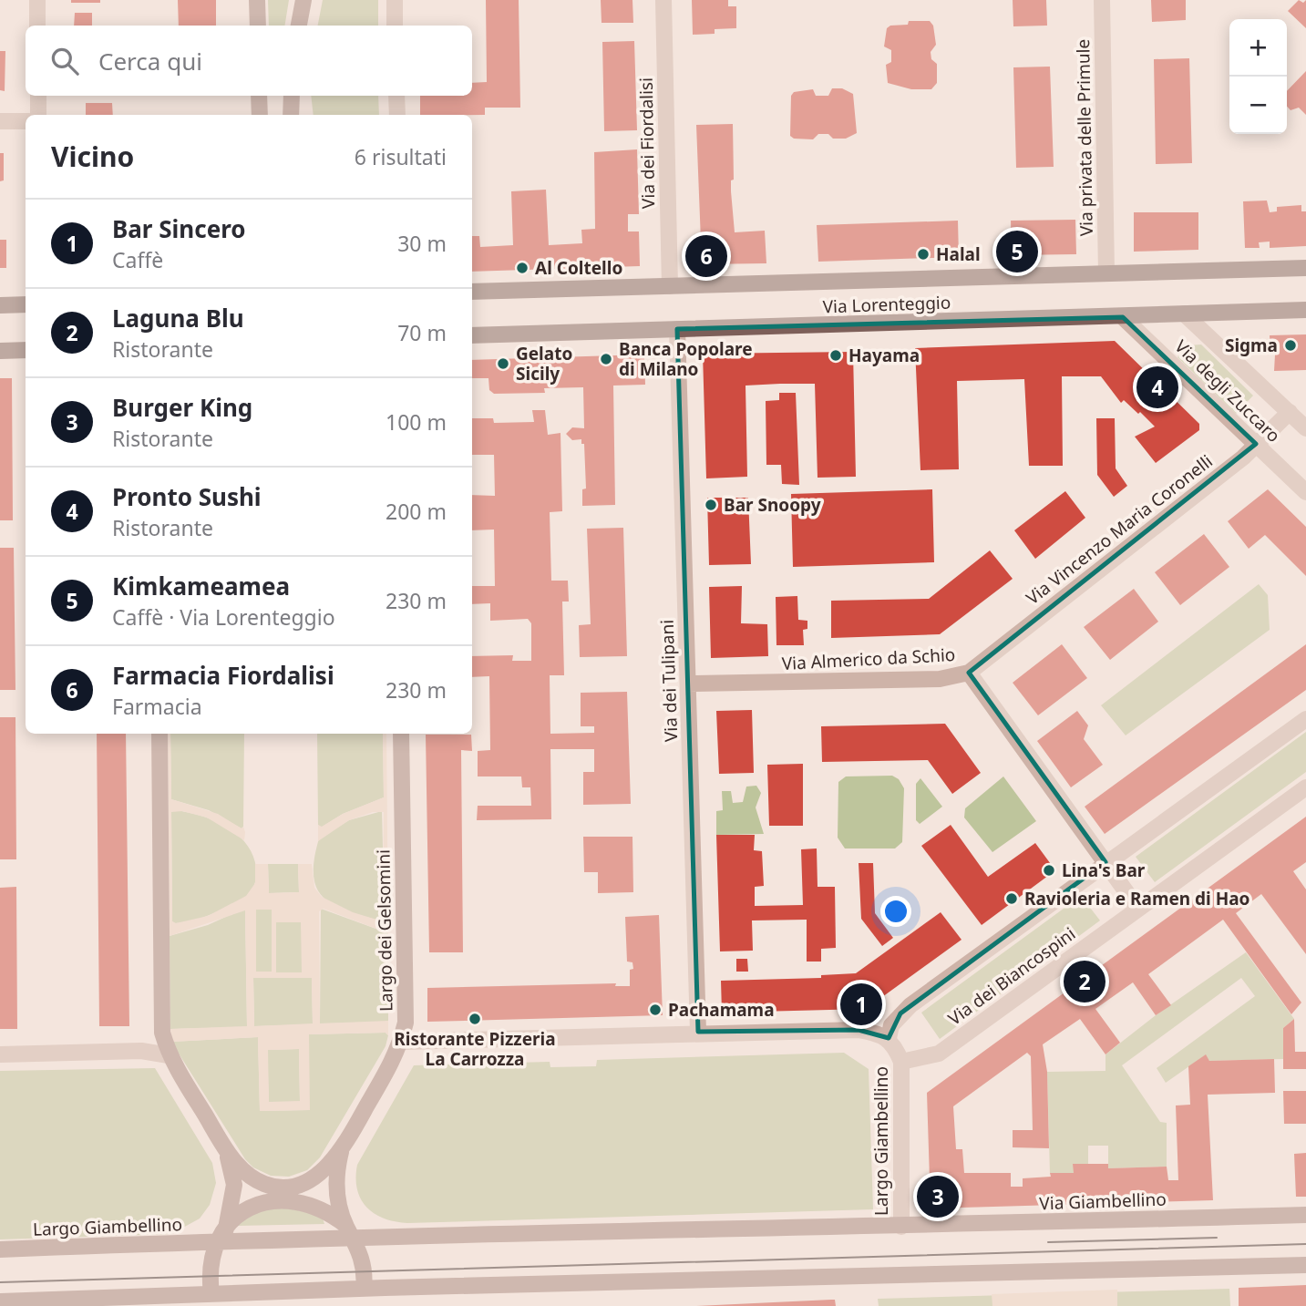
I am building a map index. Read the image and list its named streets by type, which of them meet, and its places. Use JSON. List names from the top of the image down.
{
  "streets": {
    "main road": ["Via Lorenteggio"],
    "street": [
      "Via privata delle Primule",
      "Via dei Fiordalisi",
      "Via degli Zuccaro",
      "Via Vincenzo Maria Coronelli",
      "Via Almerico da Schio",
      "Via dei Tulipani",
      "Largo dei Gelsomini",
      "Via dei Biancospini",
      "Largo Giambellino",
      "Via Giambellino"
    ]
  },
  "crossings": [
    ["Via privata delle Primule", "Via Lorenteggio"],
    ["Via dei Fiordalisi", "Via Lorenteggio"],
    ["Via Lorenteggio", "Via degli Zuccaro"],
    ["Via Lorenteggio", "Via dei Tulipani"],
    ["Via degli Zuccaro", "Via Vincenzo Maria Coronelli"],
    ["Via Vincenzo Maria Coronelli", "Via Almerico da Schio"],
    ["Via Almerico da Schio", "Via dei Tulipani"],
    ["Via Almerico da Schio", "Via dei Biancospini"],
    ["Largo dei Gelsomini", "Largo Giambellino"],
    ["Via dei Biancospini", "Largo Giambellino"],
    ["Largo Giambellino", "Via Giambellino"]
  ],
  "places": [
    "Halal",
    "Al Coltello",
    "Sigma",
    "Hayama",
    "Banca Popolare di Milano",
    "Gelato Sicily",
    "Bar Snoopy",
    "Lina's Bar",
    "Ravioleria e Ramen di Hao",
    "Pachamama",
    "Ristorante Pizzeria La Carrozza"
  ],
  "page": {
    "map_buttons": ["+", "−"],
    "search": "Cerca qui",
    "heading": ["Vicino", "6 risultati"],
    "list": [
      {
        "mark": "1",
        "name": "Bar Sincero",
        "note": "Caffè",
        "value": "30 m"
      },
      {
        "mark": "2",
        "name": "Laguna Blu",
        "note": "Ristorante",
        "value": "70 m"
      },
      {
        "mark": "3",
        "name": "Burger King",
        "note": "Ristorante",
        "value": "100 m"
      },
      {
        "mark": "4",
        "name": "Pronto Sushi",
        "note": "Ristorante",
        "value": "200 m"
      },
      {
        "mark": "5",
        "name": "Kimkameamea",
        "note": "Caffè · Via Lorenteggio",
        "value": "230 m"
      },
      {
        "mark": "6",
        "name": "Farmacia Fiordalisi",
        "note": "Farmacia",
        "value": "230 m"
      }
    ],
    "pins": [
      "5",
      "6",
      "4",
      "2",
      "1",
      "3"
    ]
  }
}
